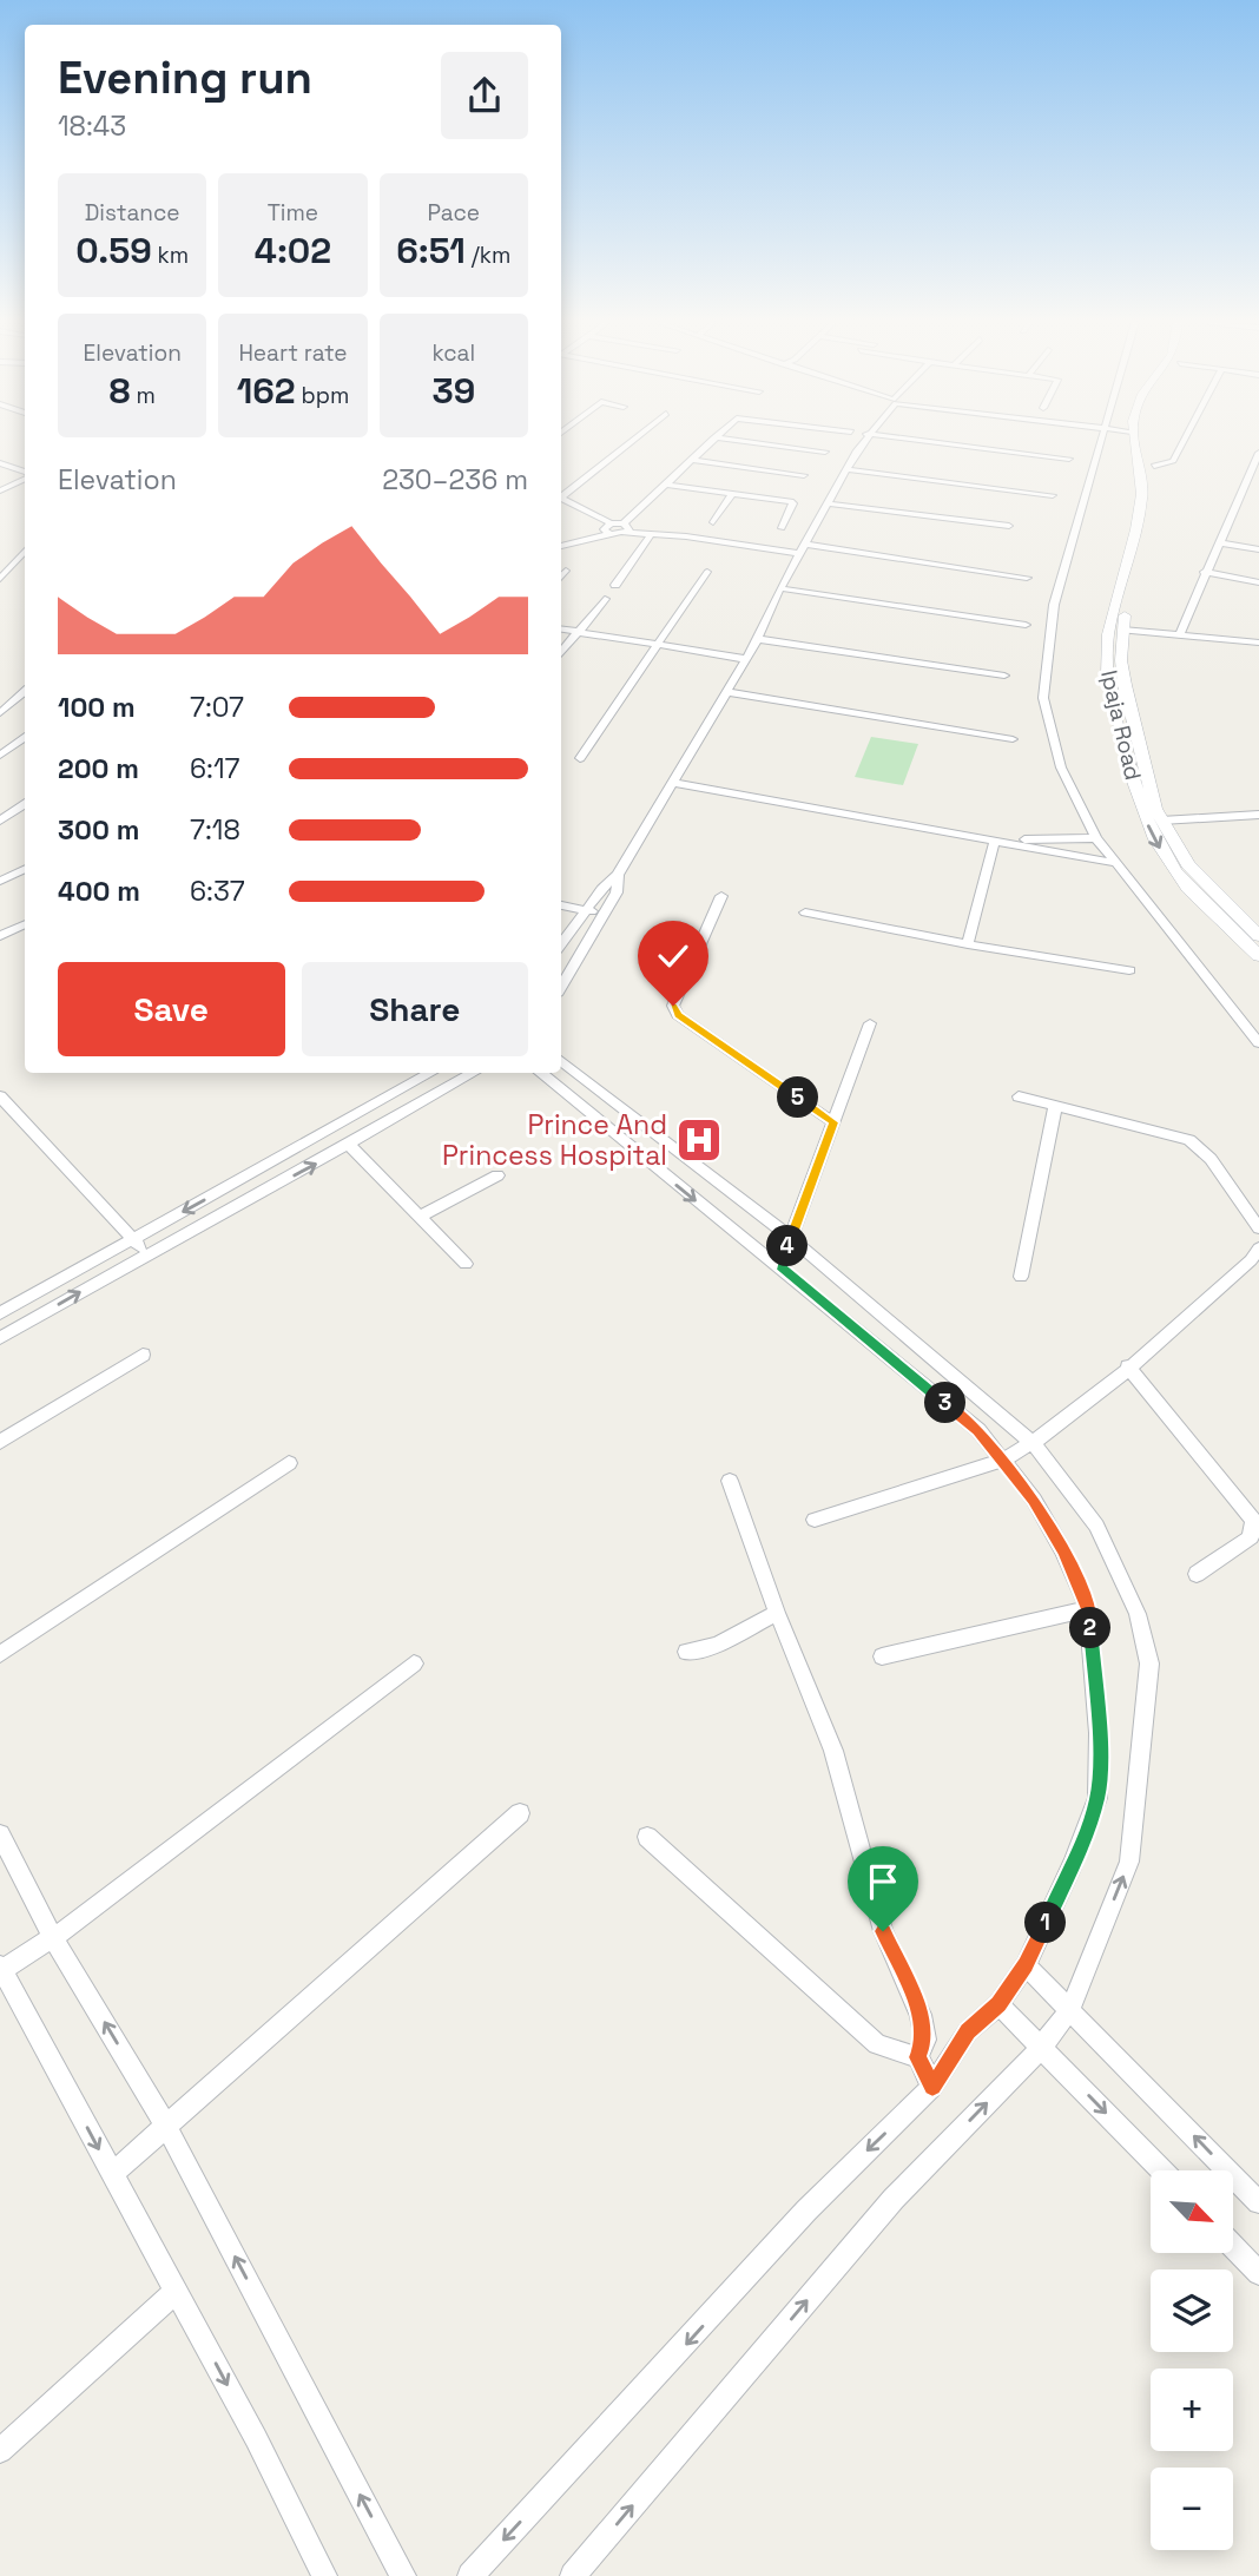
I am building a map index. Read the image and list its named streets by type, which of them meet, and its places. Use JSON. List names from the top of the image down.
{
  "streets": {
    "main road": ["Ipaja Road"]
  },
  "places": {
    "hospital": ["Prince And Princess Hospital"]
  },
  "north": "bottom right",
  "page": {
    "heading": ["Evening run", "18:43"],
    "stats": [
      ["Distance", "0.59 km"],
      ["Time", "4:02"],
      ["Pace", "6:51 /km"],
      ["Elevation", "8 m"],
      ["Heart rate", "162 bpm"],
      ["kcal", "39"]
    ],
    "chart": ["Elevation", "230–236 m"],
    "list": [
      {
        "name": "100 m",
        "note": "7:07"
      },
      {
        "name": "200 m",
        "note": "6:17"
      },
      {
        "name": "300 m",
        "note": "7:18"
      },
      {
        "name": "400 m",
        "note": "6:37"
      }
    ],
    "buttons": ["Save", "Share"],
    "pins": [
      "5",
      "4",
      "3",
      "2",
      "1"
    ],
    "map_buttons": ["+", "−"]
  }
}
